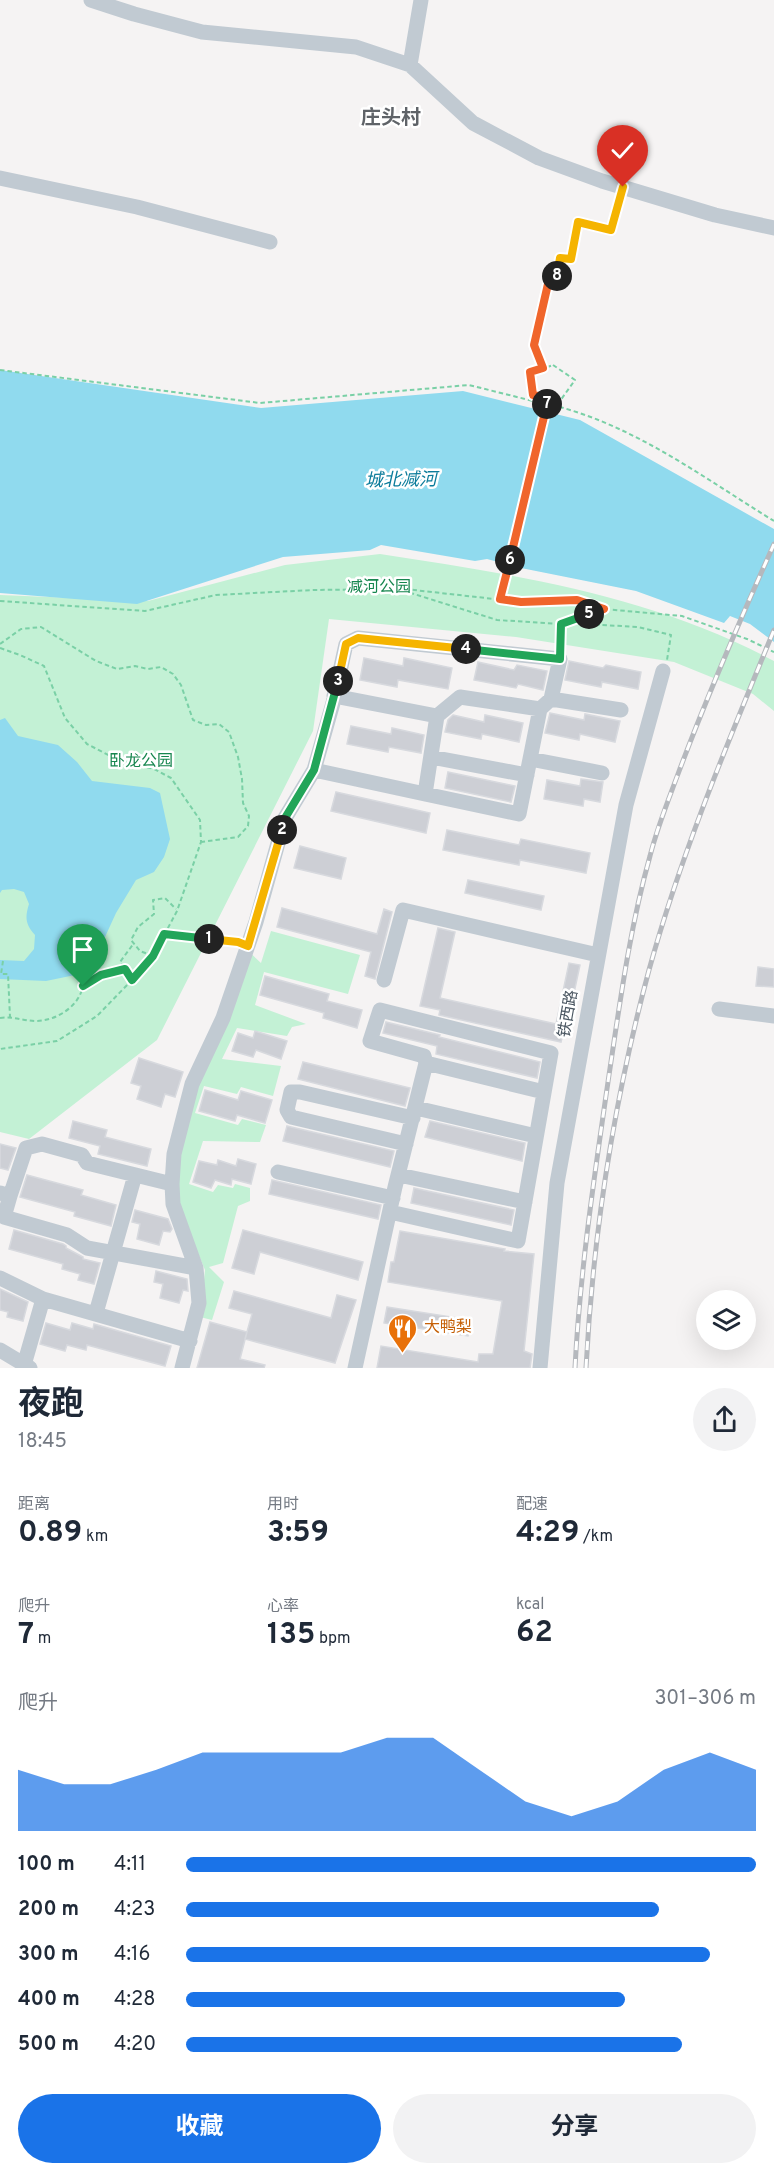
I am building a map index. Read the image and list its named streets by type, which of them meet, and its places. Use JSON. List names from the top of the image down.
{
  "streets": {
    "street": ["铁西路"]
  },
  "districts": ["庄头村"],
  "water": ["城北减河"],
  "parks": ["减河公园", "卧龙公园"],
  "places": {
    "restaurant": ["大鸭梨"]
  },
  "page": {
    "pins": [
      "8",
      "7",
      "6",
      "5",
      "4",
      "3",
      "2",
      "1"
    ],
    "heading": ["夜跑", "18:45"],
    "stats": [
      ["距离", "0.89 km"],
      ["用时", "3:59"],
      ["配速", "4:29 /km"],
      ["爬升", "7 m"],
      ["心率", "135 bpm"],
      ["kcal", "62"]
    ],
    "chart": ["爬升", "301–306 m"],
    "list": [
      {
        "name": "100 m",
        "note": "4:11"
      },
      {
        "name": "200 m",
        "note": "4:23"
      },
      {
        "name": "300 m",
        "note": "4:16"
      },
      {
        "name": "400 m",
        "note": "4:28"
      },
      {
        "name": "500 m",
        "note": "4:20"
      }
    ],
    "buttons": ["收藏", "分享"]
  }
}
